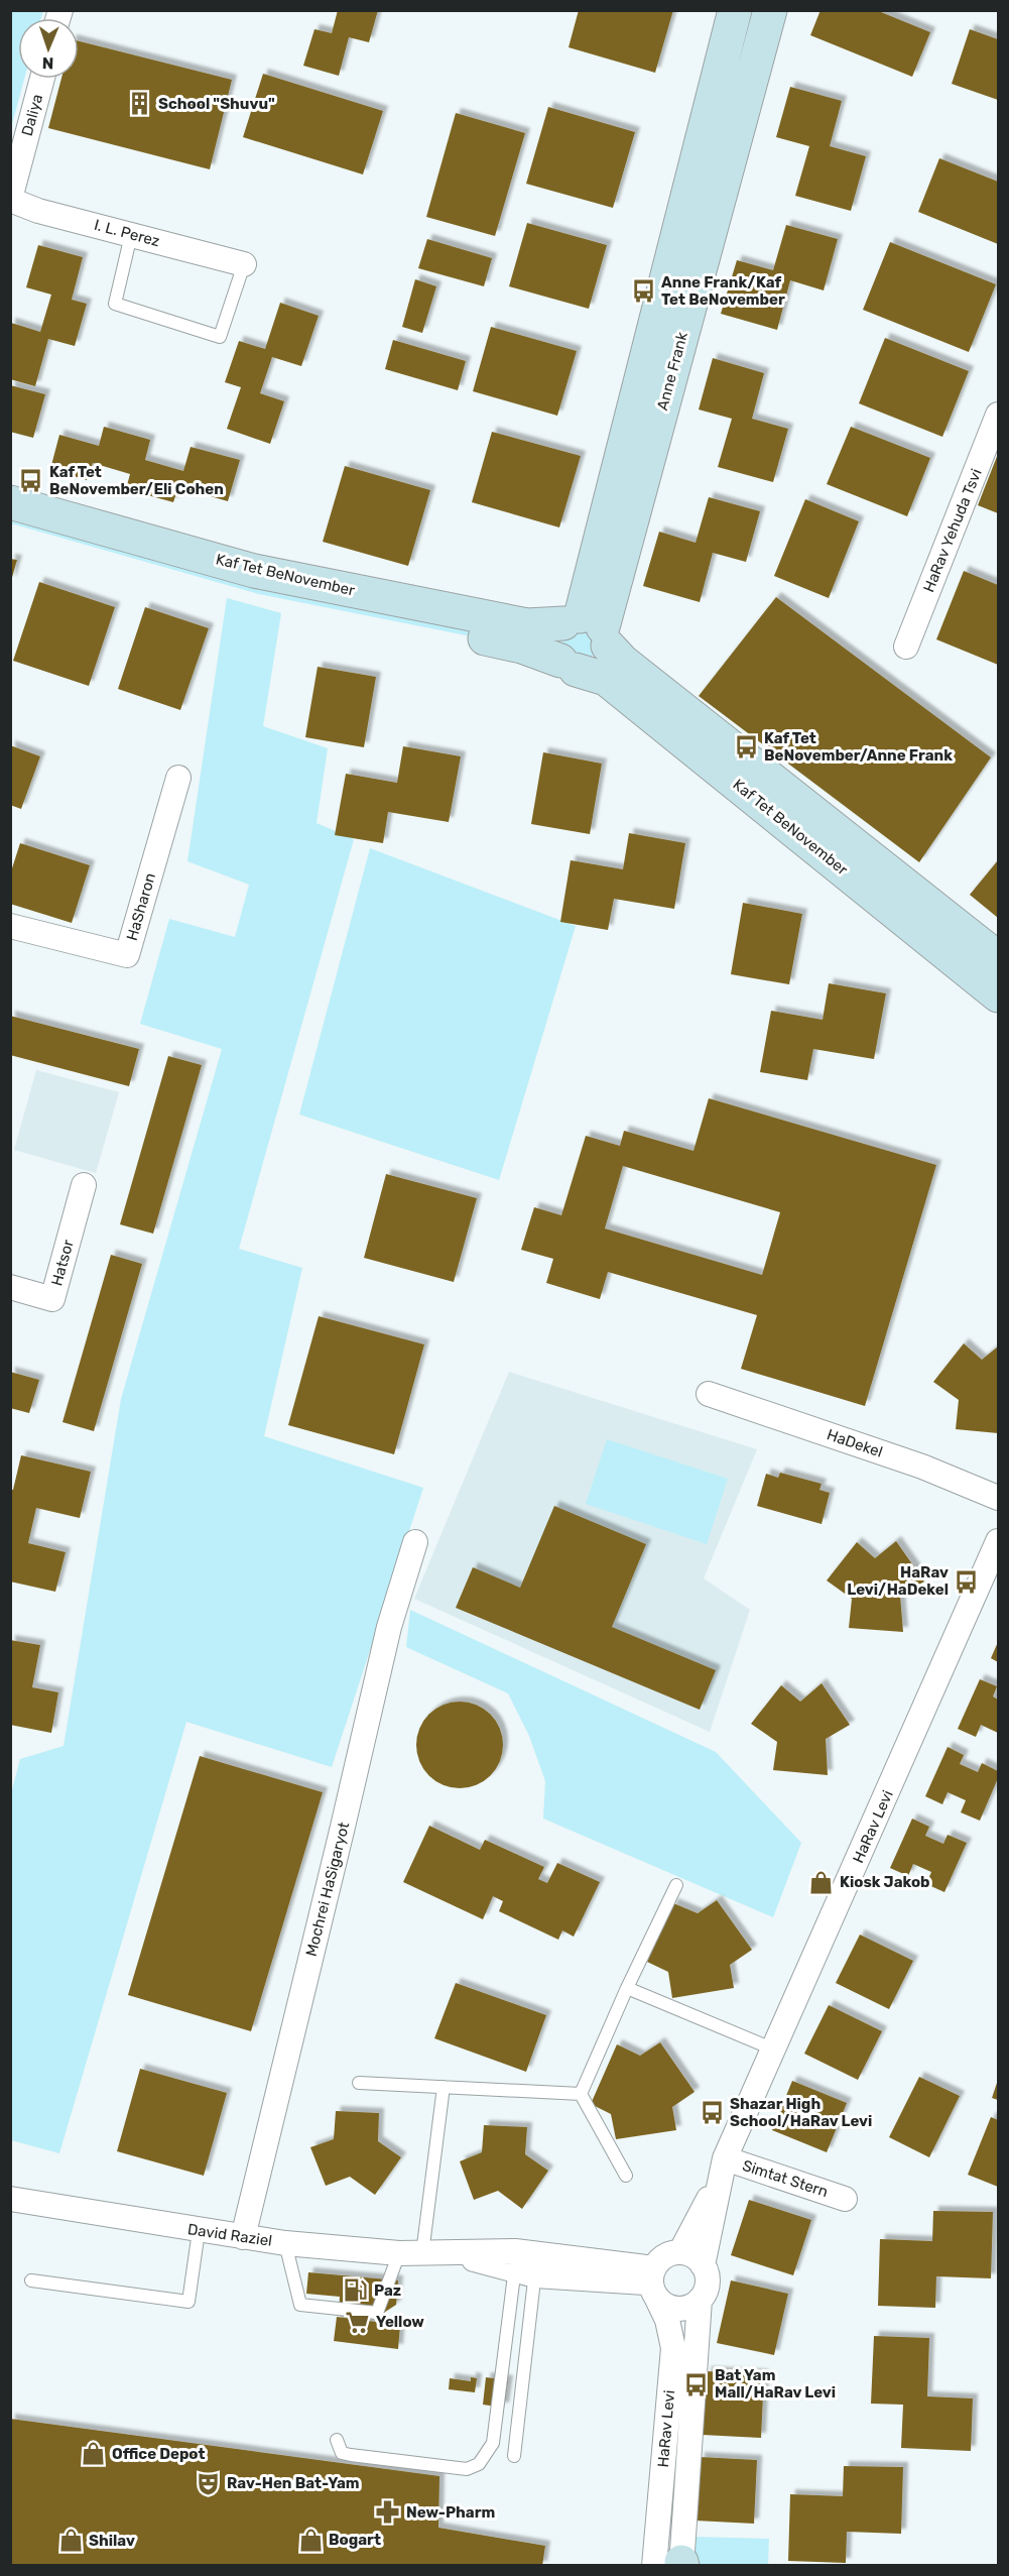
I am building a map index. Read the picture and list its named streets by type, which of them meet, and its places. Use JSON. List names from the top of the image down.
{
  "streets": {
    "street": [
      "Daliya",
      "I. L. Perez",
      "Anne Frank",
      "HaRav Yehuda Tsvi",
      "Kaf Tet BeNovember",
      "HaSharon",
      "Hatsor",
      "HaDekel",
      "HaRav Levi",
      "Mochrei HaSigaryot",
      "Simtat Stern",
      "David Raziel"
    ]
  },
  "crossings": [
    ["Daliya", "I. L. Perez"],
    ["Anne Frank", "Kaf Tet BeNovember"],
    ["HaRav Levi", "Simtat Stern"],
    ["HaRav Levi", "David Raziel"],
    ["Mochrei HaSigaryot", "David Raziel"]
  ],
  "places": {
    "building": ["School \"Shuvu\""],
    "bus stop": [
      "Anne Frank/Kaf Tet BeNovember",
      "Kaf Tet BeNovember/Eli Cohen",
      "Kaf Tet BeNovember/Anne Frank",
      "HaRav Levi/HaDekel",
      "Shazar High School/HaRav Levi",
      "Bat Yam Mall/HaRav Levi"
    ],
    "shop": [
      "Kiosk Jakob",
      "Office Depot",
      "Bogart",
      "Shilav"
    ],
    "fuel station": ["Paz"],
    "supermarket": ["Yellow"],
    "theatre": ["Rav-Hen Bat-Yam"],
    "pharmacy": ["New-Pharm"]
  },
  "north": "bottom"
}
